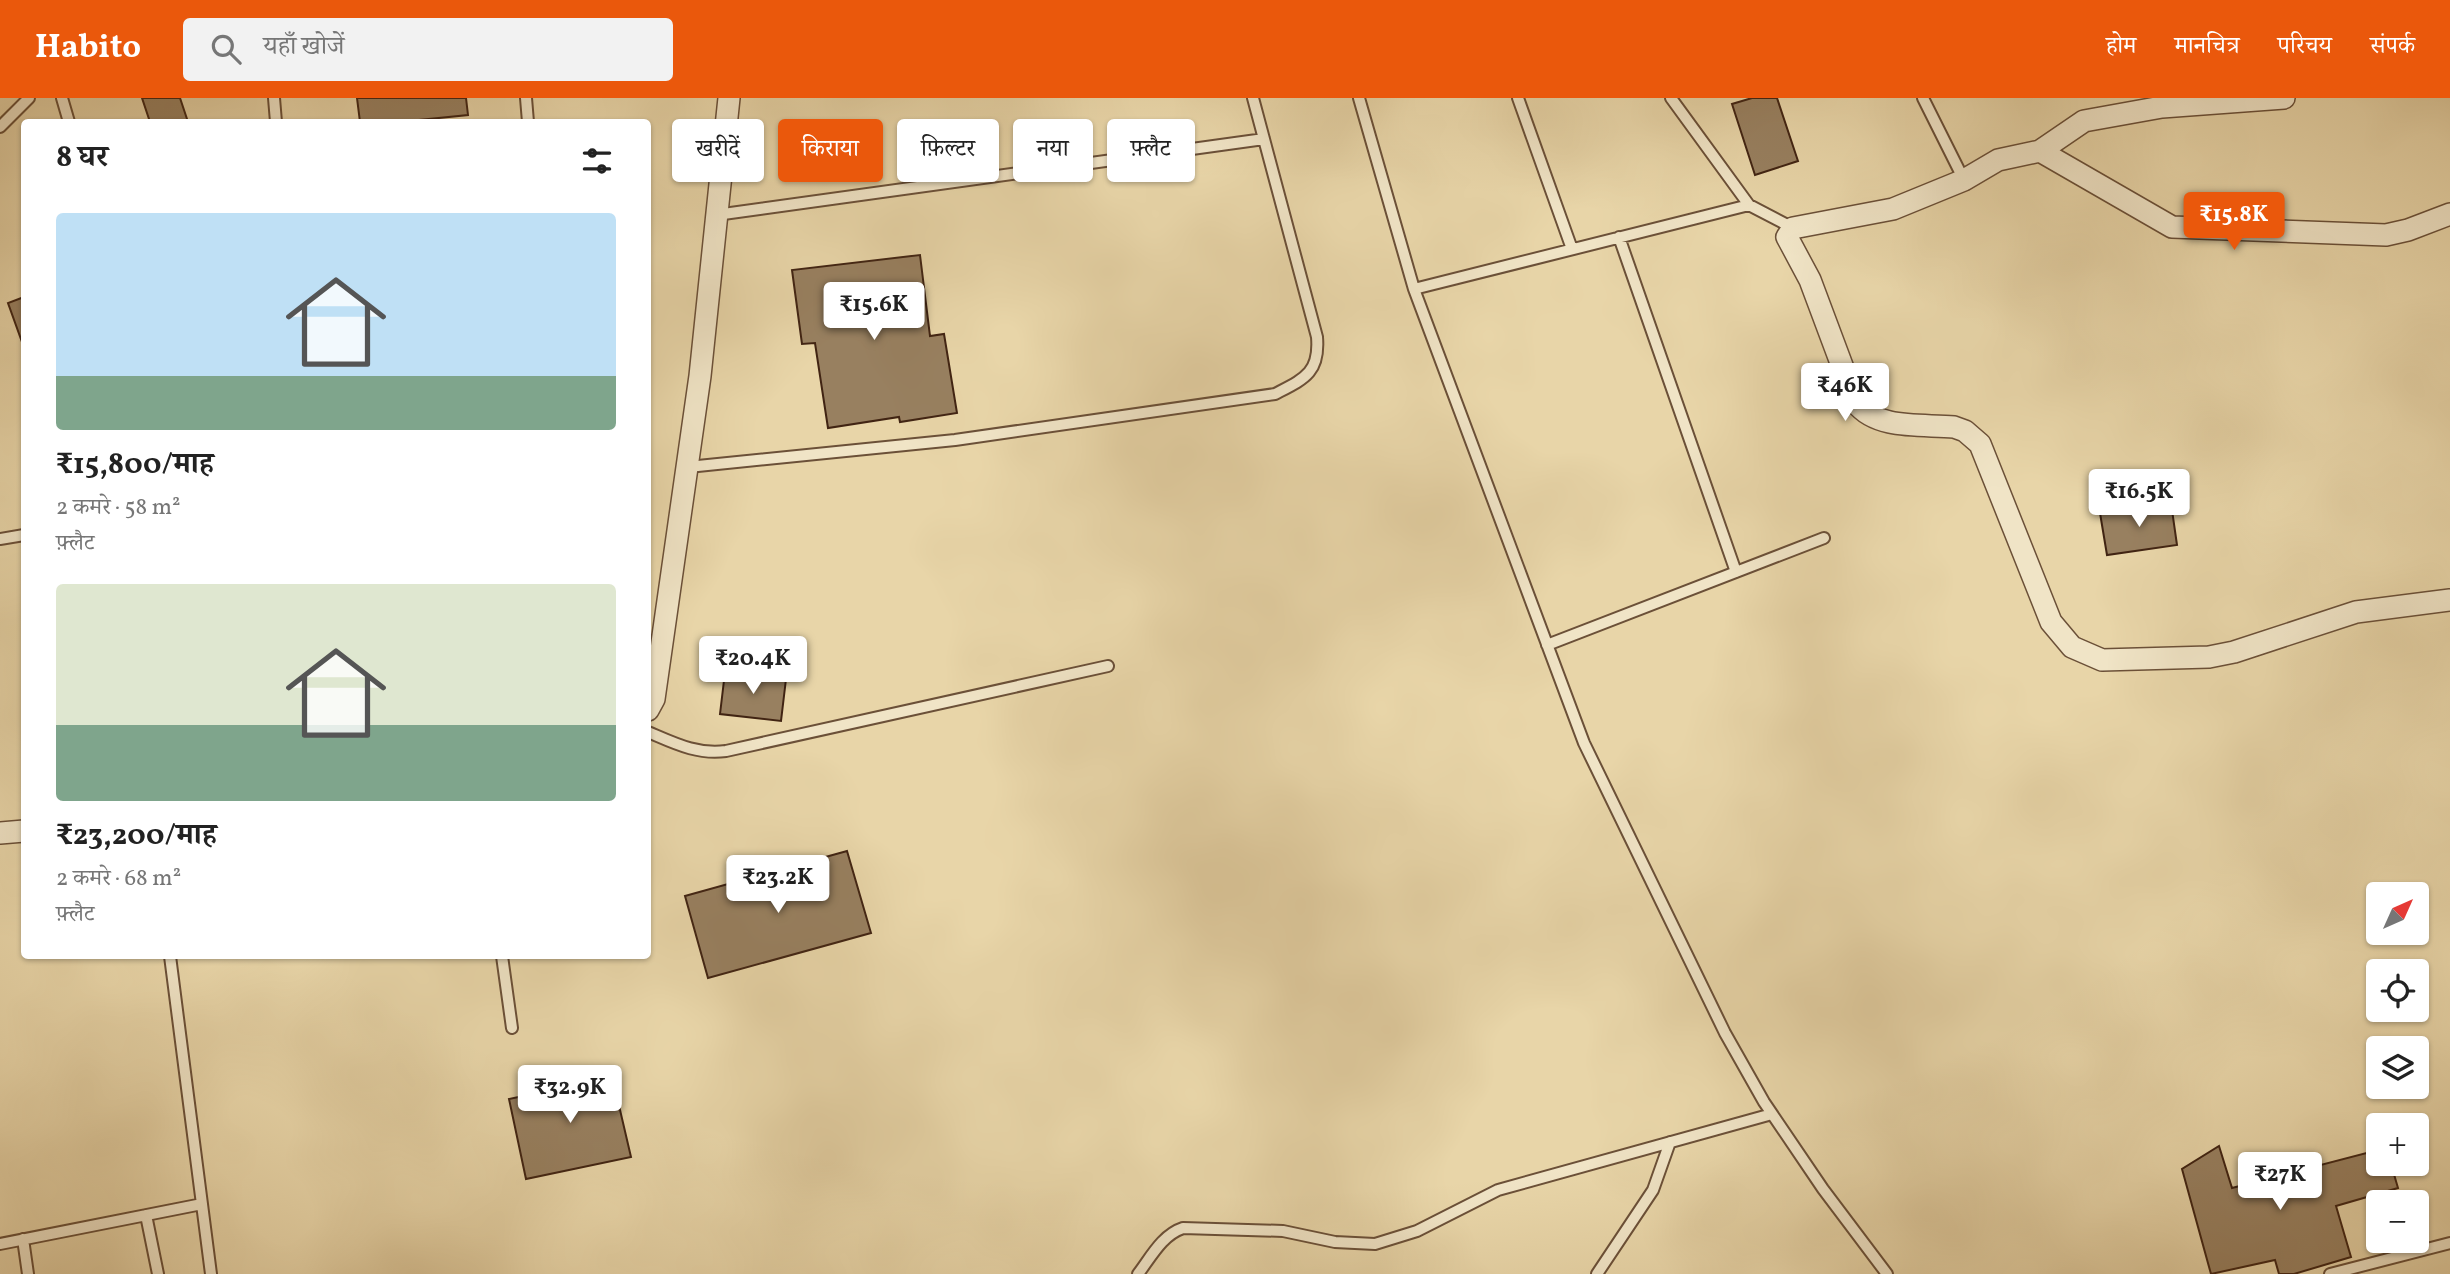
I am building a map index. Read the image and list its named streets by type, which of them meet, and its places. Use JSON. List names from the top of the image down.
{
  "north": "top right",
  "page": {
    "header": "Habito",
    "search": "यहाँ खोजें",
    "nav": [
      "होम",
      "मानचित्र",
      "परिचय",
      "संपर्क"
    ],
    "chip": [
      "खरीदें",
      "किराया",
      "फ़िल्टर",
      "नया",
      "फ़्लैट"
    ],
    "heading": "8 घर",
    "price": [
      "₹15.8K",
      "₹15.6K",
      "₹46K",
      "₹16.5K",
      "₹20.4K",
      "₹23.2K",
      "₹32.9K",
      "₹27K"
    ],
    "list": [
      {
        "name": "₹15,800/माह",
        "note": "2 कमरे · 58 m² · फ़्लैट"
      },
      {
        "name": "₹23,200/माह",
        "note": "2 कमरे · 68 m² · फ़्लैट"
      }
    ],
    "map_buttons": ["+", "−"]
  }
}
